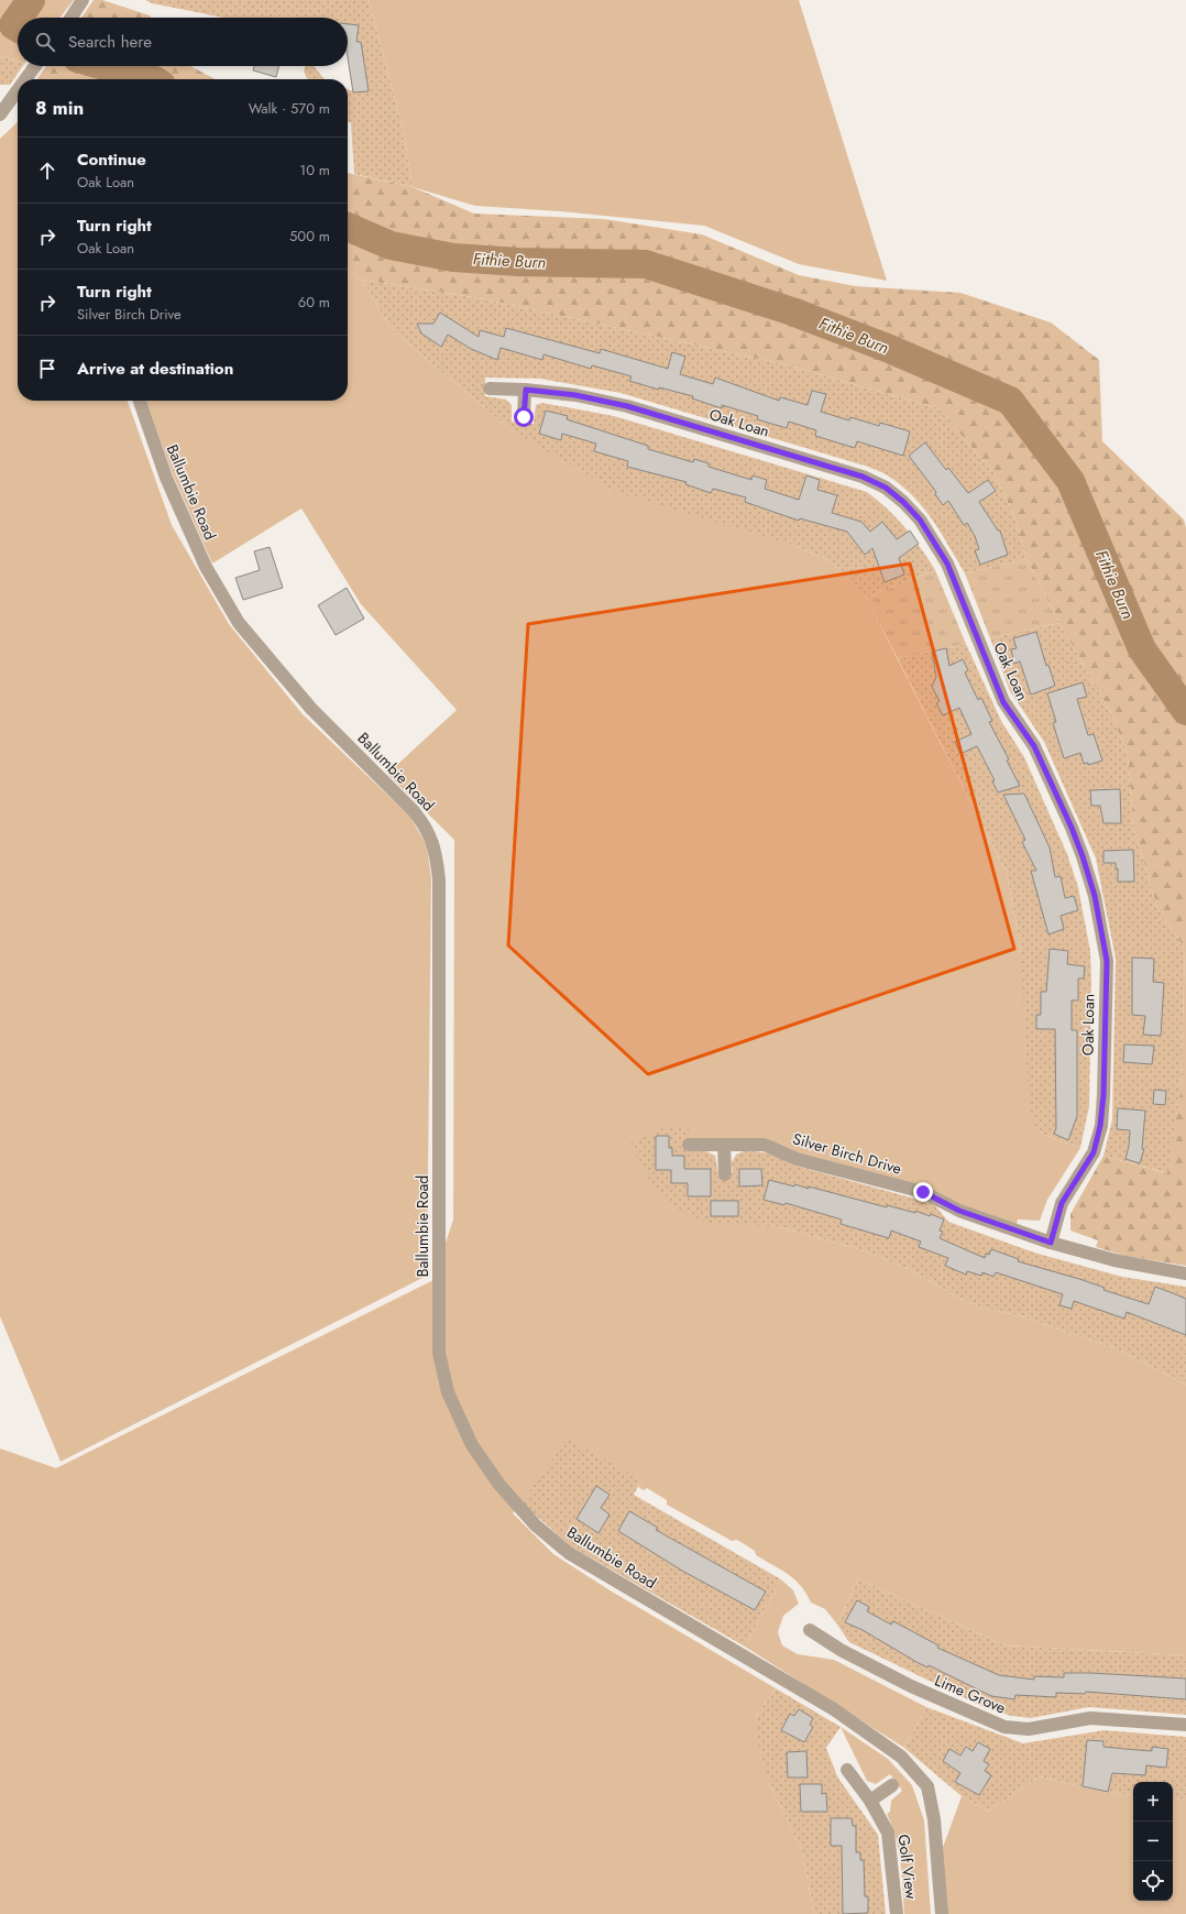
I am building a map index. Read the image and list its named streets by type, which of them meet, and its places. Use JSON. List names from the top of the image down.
{
  "streets": {
    "street": [
      "Oak Loan",
      "Ballumbie Road",
      "Silver Birch Drive",
      "Lime Grove",
      "Golf View"
    ]
  },
  "crossings": [
    ["Oak Loan", "Silver Birch Drive"]
  ],
  "water": ["Fithie Burn"],
  "page": {
    "search": "Search here",
    "heading": ["8 min", "Walk · 570 m"],
    "list": [
      ["Continue", "Oak Loan", "10 m"],
      ["Turn right", "Oak Loan", "500 m"],
      ["Turn right", "Silver Birch Drive", "60 m"],
      "Arrive at destination"
    ],
    "map_buttons": ["+", "−"]
  }
}
